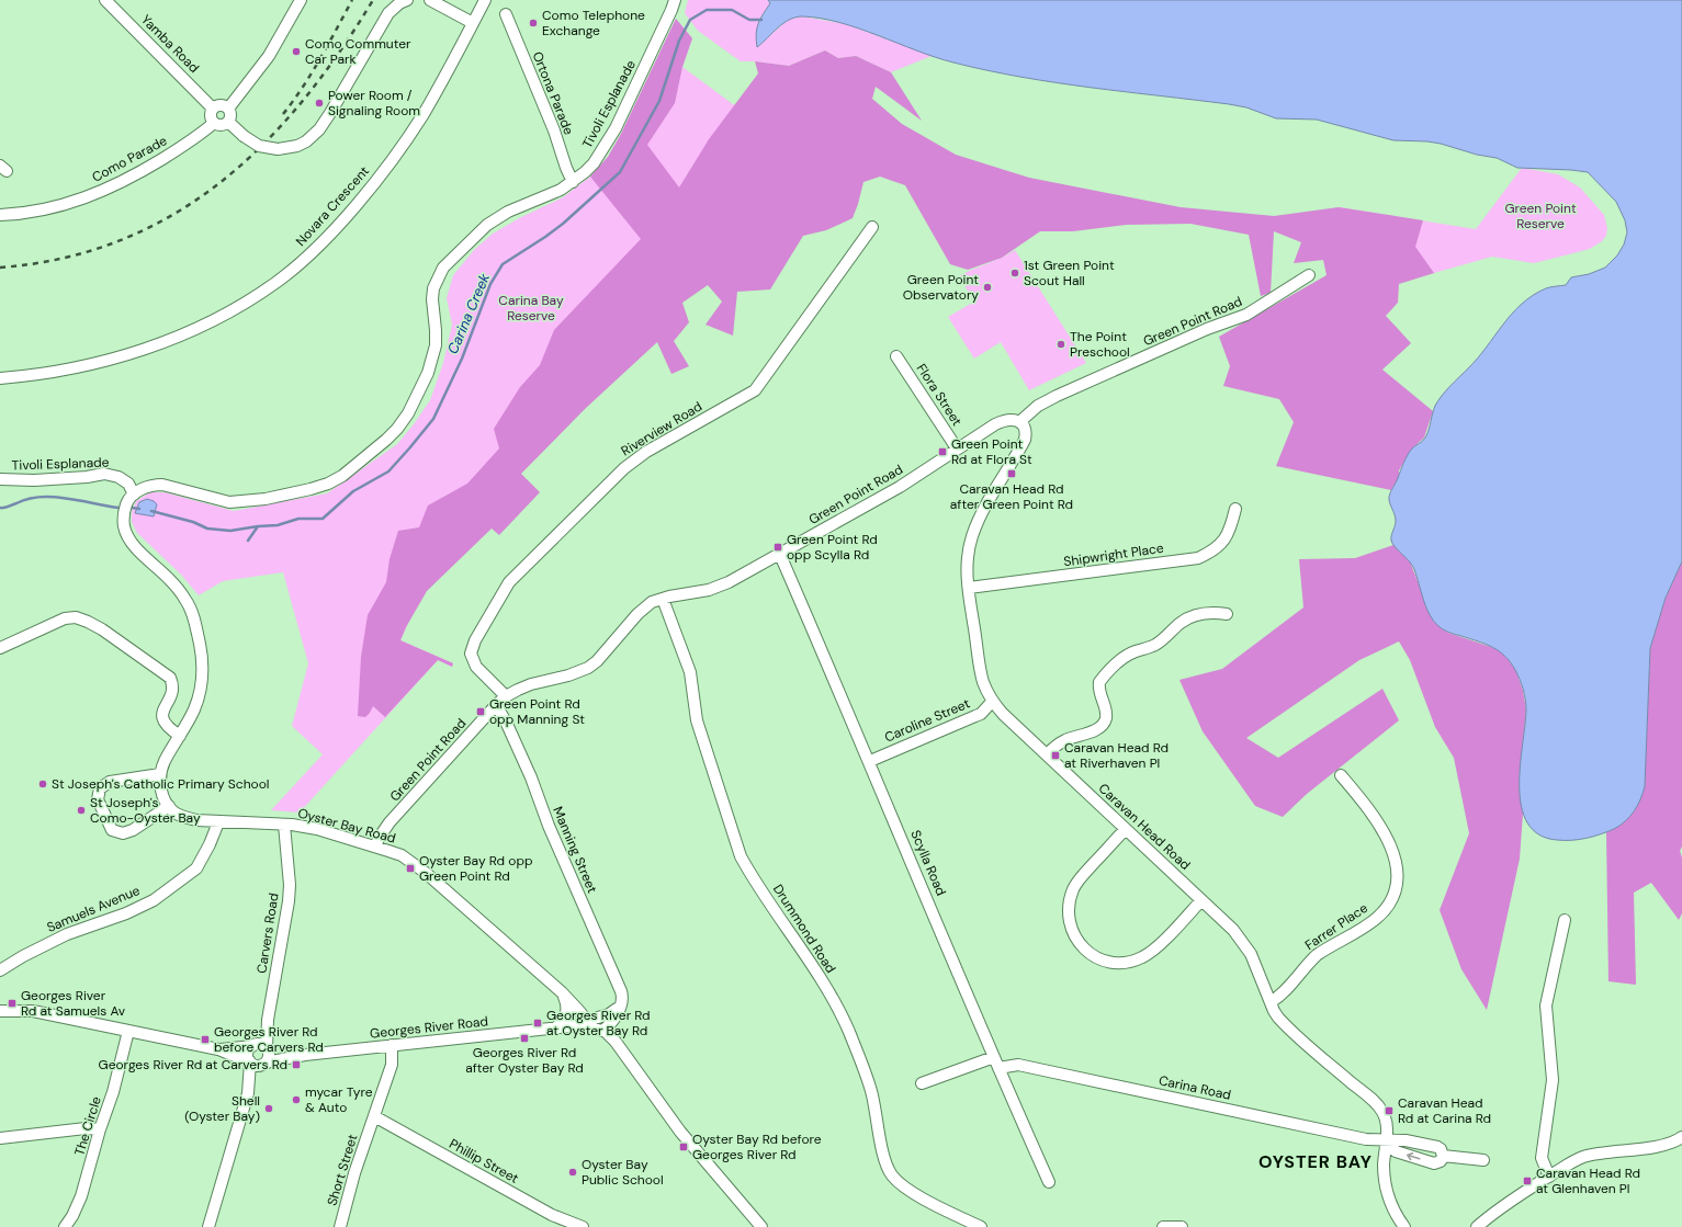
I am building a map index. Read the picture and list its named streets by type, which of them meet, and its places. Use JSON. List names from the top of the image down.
{
  "streets": {
    "street": [
      "Yamba Road",
      "Ortona Parade",
      "Tivoli Esplanade",
      "Como Parade",
      "Novara Crescent",
      "Green Point Road",
      "Flora Street",
      "Riverview Road",
      "Shipwright Place",
      "Caroline Street",
      "Oyster Bay Road",
      "Caravan Head Road",
      "Manning Street",
      "Scylla Road",
      "Samuels Avenue",
      "Farrer Place",
      "Drummond Road",
      "Carvers Road",
      "Georges River Road",
      "Carina Road",
      "The Circle",
      "Phillip Street",
      "Short Street"
    ]
  },
  "crossings": [
    ["Yamba Road", "Como Parade"],
    ["Ortona Parade", "Tivoli Esplanade"],
    ["Green Point Road", "Flora Street"],
    ["Green Point Road", "Riverview Road"],
    ["Green Point Road", "Oyster Bay Road"],
    ["Green Point Road", "Caravan Head Road"],
    ["Green Point Road", "Manning Street"],
    ["Green Point Road", "Scylla Road"],
    ["Green Point Road", "Drummond Road"],
    ["Shipwright Place", "Caravan Head Road"],
    ["Caroline Street", "Caravan Head Road"],
    ["Caroline Street", "Scylla Road"],
    ["Oyster Bay Road", "Samuels Avenue"],
    ["Oyster Bay Road", "Carvers Road"],
    ["Oyster Bay Road", "Georges River Road"],
    ["Caravan Head Road", "Farrer Place"],
    ["Caravan Head Road", "Carina Road"],
    ["Scylla Road", "Carina Road"],
    ["Carvers Road", "Georges River Road"],
    ["Georges River Road", "Short Street"],
    ["Phillip Street", "Short Street"]
  ],
  "districts": ["OYSTER BAY"],
  "water": ["Carina Creek"],
  "parks": ["Green Point Reserve", "Carina Bay Reserve"],
  "places": {
    "other": [
      "Como Telephone Exchange",
      "Como Commuter Car Park",
      "Power Room / Signaling Room",
      "1st Green Point Scout Hall",
      "Green Point Observatory",
      "The Point Preschool",
      "St Joseph's Catholic Primary School",
      "St Joseph's Como-Oyster Bay",
      "mycar Tyre & Auto",
      "Shell (Oyster Bay)",
      "Oyster Bay Public School"
    ],
    "transit": [
      "Green Point Rd at Flora St",
      "Caravan Head Rd after Green Point Rd",
      "Green Point Rd opp Scylla Rd",
      "Green Point Rd opp Manning St",
      "Caravan Head Rd at Riverhaven Pl",
      "Oyster Bay Rd opp Green Point Rd",
      "Georges River Rd at Samuels Av",
      "Georges River Rd at Oyster Bay Rd",
      "Georges River Rd after Oyster Bay Rd",
      "Georges River Rd before Carvers Rd",
      "Georges River Rd at Carvers Rd",
      "Caravan Head Rd at Carina Rd",
      "Oyster Bay Rd before Georges River Rd",
      "Caravan Head Rd at Glenhaven Pl"
    ]
  }
}
